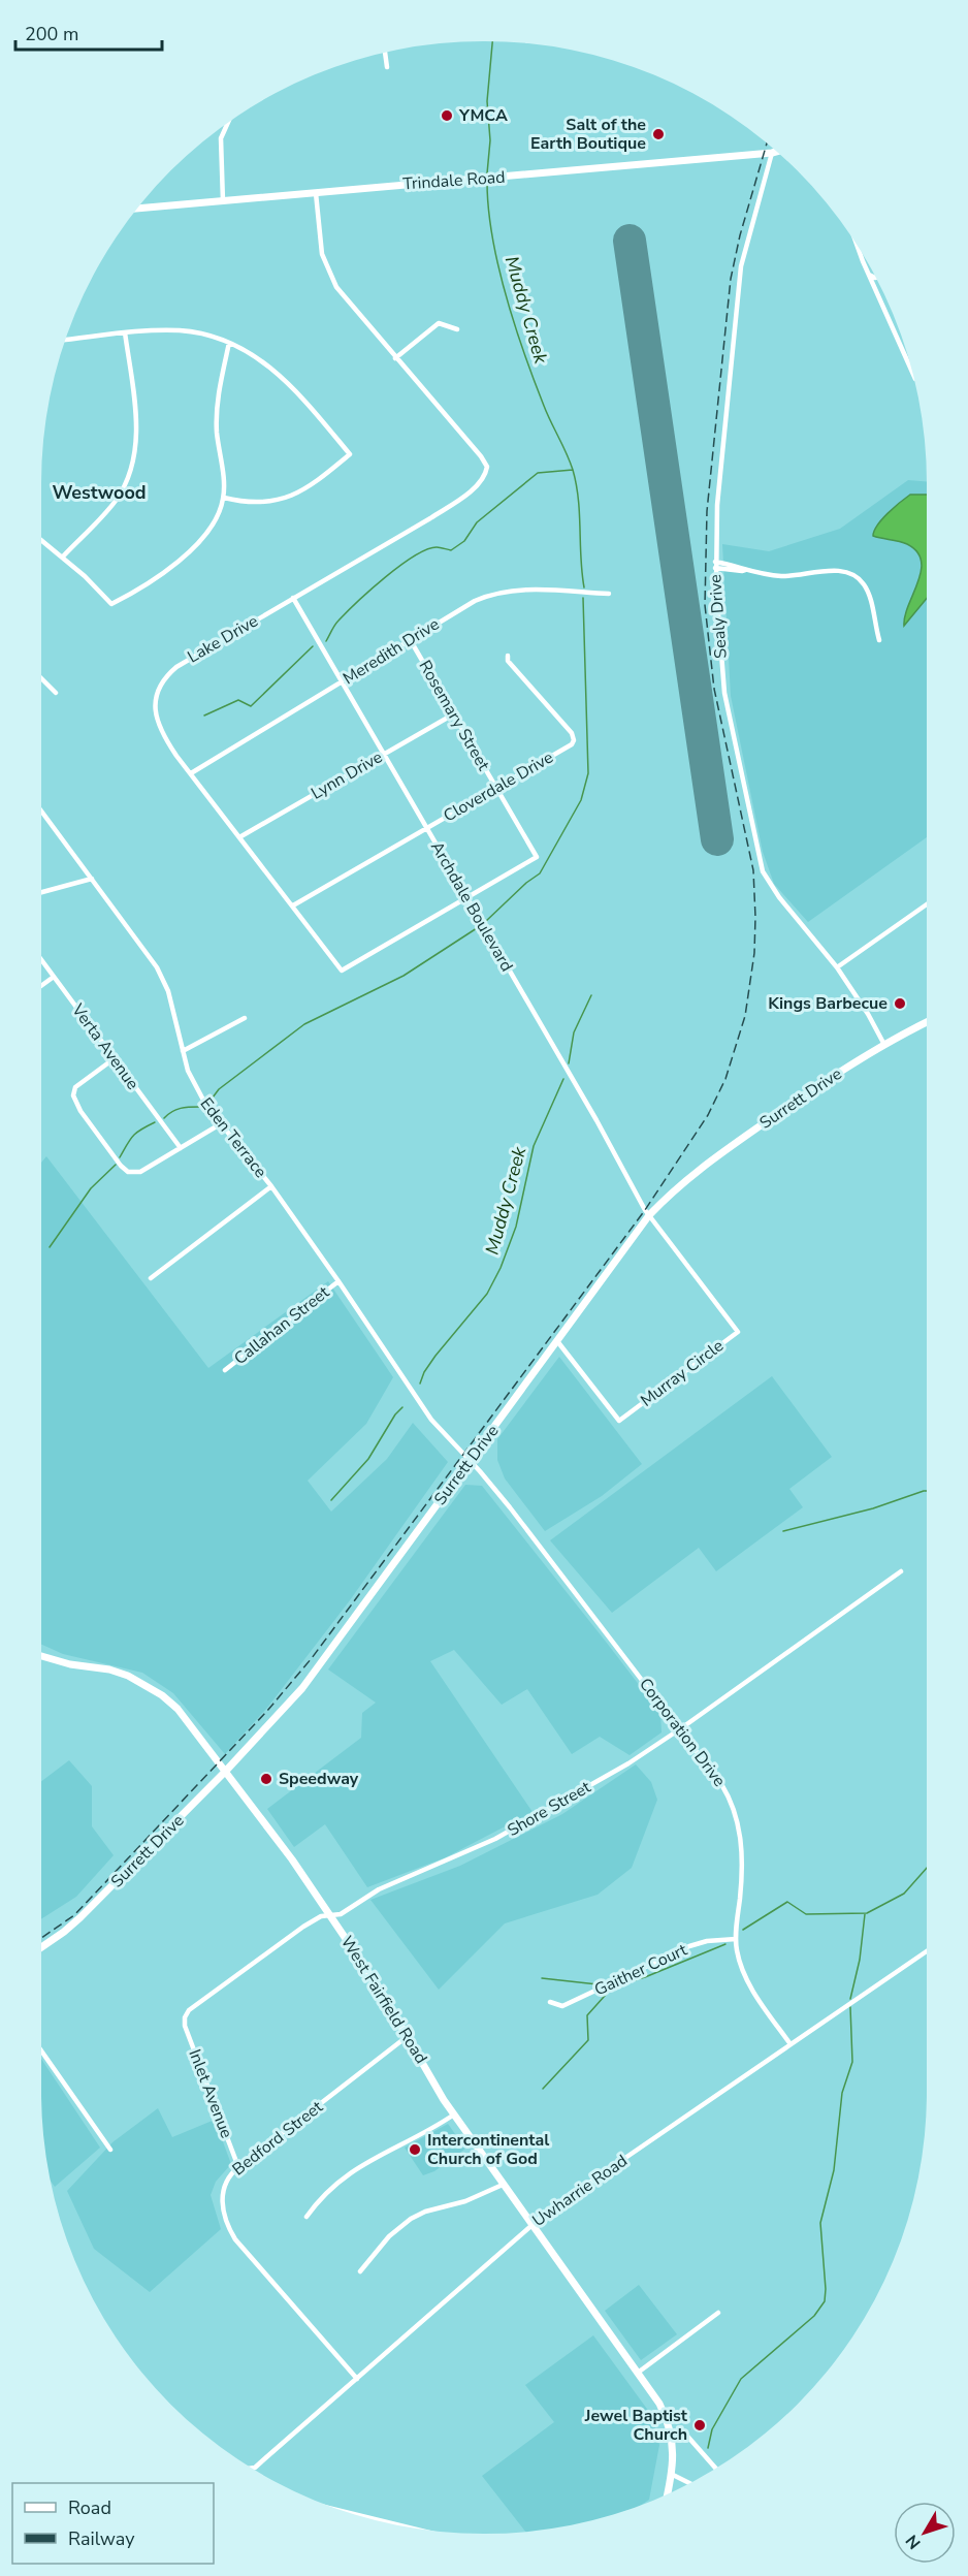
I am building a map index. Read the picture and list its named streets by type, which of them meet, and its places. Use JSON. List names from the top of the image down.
{
  "streets": {
    "main road": ["Trindale Road", "Surrett Drive", "West Fairfield Road"],
    "street": [
      "Sealy Drive",
      "Lake Drive",
      "Meredith Drive",
      "Rosemary Street",
      "Lynn Drive",
      "Cloverdale Drive",
      "Archdale Boulevard",
      "Verta Avenue",
      "Eden Terrace",
      "Callahan Street",
      "Murray Circle",
      "Corporation Drive",
      "Shore Street",
      "Gaither Court",
      "Inlet Avenue",
      "Bedford Street",
      "Uwharrie Road"
    ]
  },
  "crossings": [
    ["Trindale Road", "Sealy Drive"],
    ["Trindale Road", "Lake Drive"],
    ["Sealy Drive", "Surrett Drive"],
    ["Lake Drive", "Meredith Drive"],
    ["Lake Drive", "Rosemary Street"],
    ["Lake Drive", "Lynn Drive"],
    ["Lake Drive", "Cloverdale Drive"],
    ["Lake Drive", "Archdale Boulevard"],
    ["Meredith Drive", "Rosemary Street"],
    ["Meredith Drive", "Archdale Boulevard"],
    ["Rosemary Street", "Lynn Drive"],
    ["Rosemary Street", "Cloverdale Drive"],
    ["Lynn Drive", "Archdale Boulevard"],
    ["Cloverdale Drive", "Archdale Boulevard"],
    ["Archdale Boulevard", "Surrett Drive"],
    ["Archdale Boulevard", "Murray Circle"],
    ["Surrett Drive", "Eden Terrace"],
    ["Surrett Drive", "Murray Circle"],
    ["Surrett Drive", "Corporation Drive"],
    ["Surrett Drive", "West Fairfield Road"],
    ["Eden Terrace", "Callahan Street"],
    ["Eden Terrace", "Corporation Drive"],
    ["Corporation Drive", "Shore Street"],
    ["Corporation Drive", "Gaither Court"],
    ["Corporation Drive", "Uwharrie Road"],
    ["Shore Street", "West Fairfield Road"],
    ["Shore Street", "Inlet Avenue"],
    ["West Fairfield Road", "Bedford Street"],
    ["West Fairfield Road", "Uwharrie Road"],
    ["Inlet Avenue", "Bedford Street"],
    ["Bedford Street", "Uwharrie Road"]
  ],
  "districts": ["Westwood"],
  "water": ["Muddy Creek"],
  "places": [
    "YMCA",
    "Salt of the Earth Boutique",
    "Kings Barbecue",
    "Speedway",
    "Intercontinental Church of God",
    "Jewel Baptist Church"
  ],
  "legend": ["Road", "Railway"],
  "scale_bar": "200 m",
  "north": "bottom left"
}
